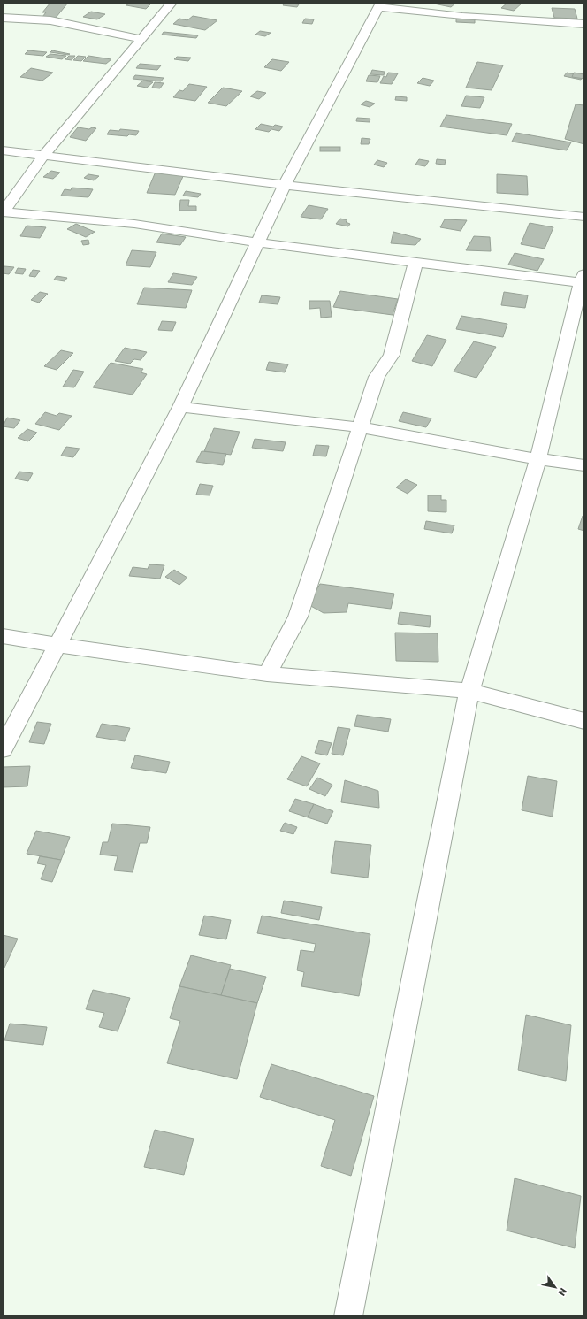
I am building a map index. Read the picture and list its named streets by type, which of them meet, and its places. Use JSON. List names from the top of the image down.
{
  "north": "bottom right"
}
